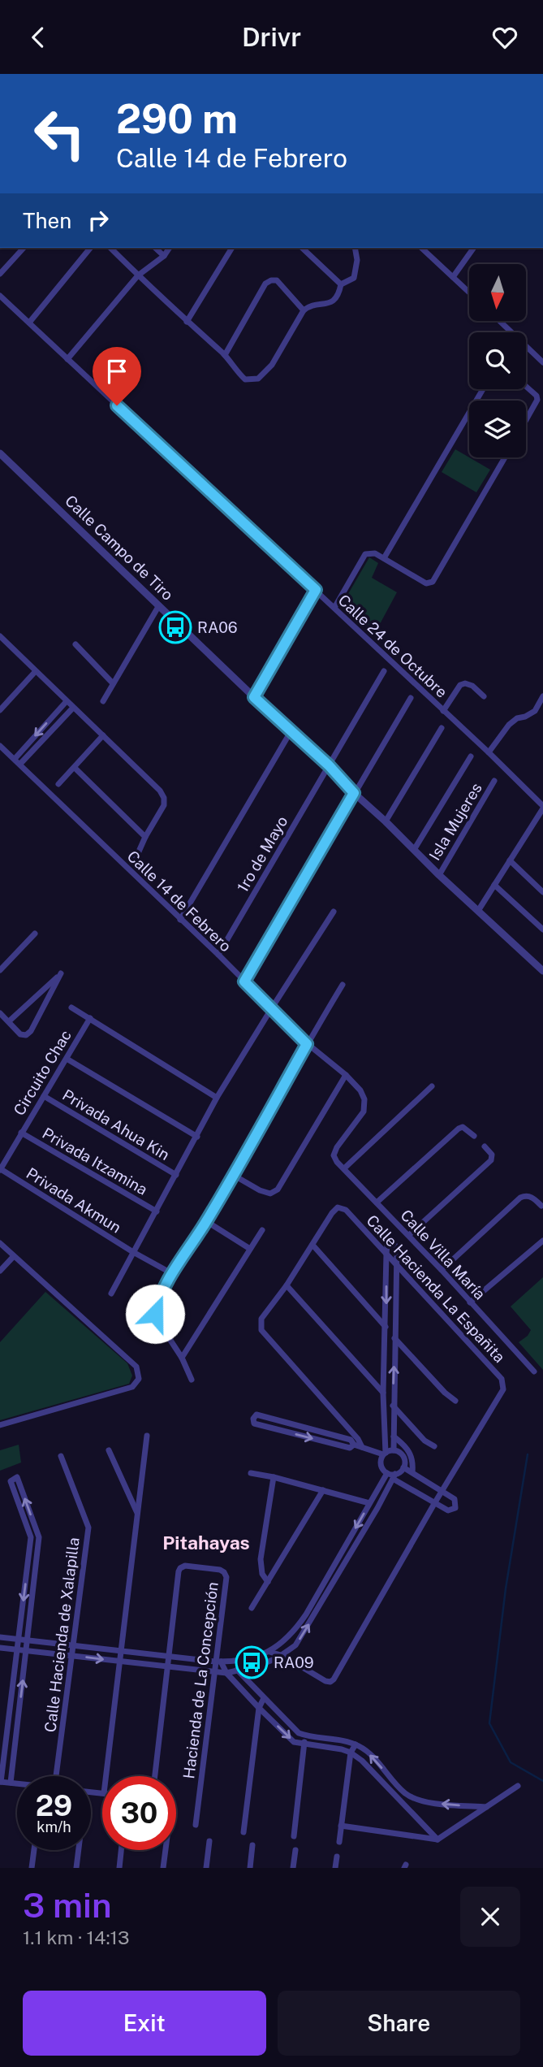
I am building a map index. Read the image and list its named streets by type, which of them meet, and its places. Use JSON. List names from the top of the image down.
{
  "streets": {
    "street": [
      "Calle Campo de Tiro",
      "Calle 24 de Octubre",
      "Isla Mujeres",
      "1ro de Mayo",
      "Calle 14 de Febrero",
      "Circuito Chac",
      "Privada Ahua Kin",
      "Privada Itzamina",
      "Privada Akmun",
      "Calle Villa María",
      "Calle Hacienda La Españita",
      "Calle Hacienda de Xalapilla",
      "Hacienda de La Concepción"
    ]
  },
  "crossings": [
    ["Calle Campo de Tiro", "Isla Mujeres"],
    ["Calle Campo de Tiro", "1ro de Mayo"],
    ["1ro de Mayo", "Calle 14 de Febrero"],
    ["Calle 14 de Febrero", "Calle Villa María"],
    ["Circuito Chac", "Privada Ahua Kin"],
    ["Circuito Chac", "Privada Itzamina"],
    ["Circuito Chac", "Privada Akmun"]
  ],
  "districts": ["Pitahayas"],
  "places": {
    "bus stop": ["RA06", "RA09"]
  },
  "north": "bottom",
  "page": {
    "header": "Drivr",
    "turn": ["290 m", "Calle 14 de Febrero"],
    "then": "Then",
    "speed": "29 km/h",
    "limit": "30",
    "heading": ["3 min", "1.1 km · 14:13"],
    "buttons": ["Exit", "Share"]
  }
}
